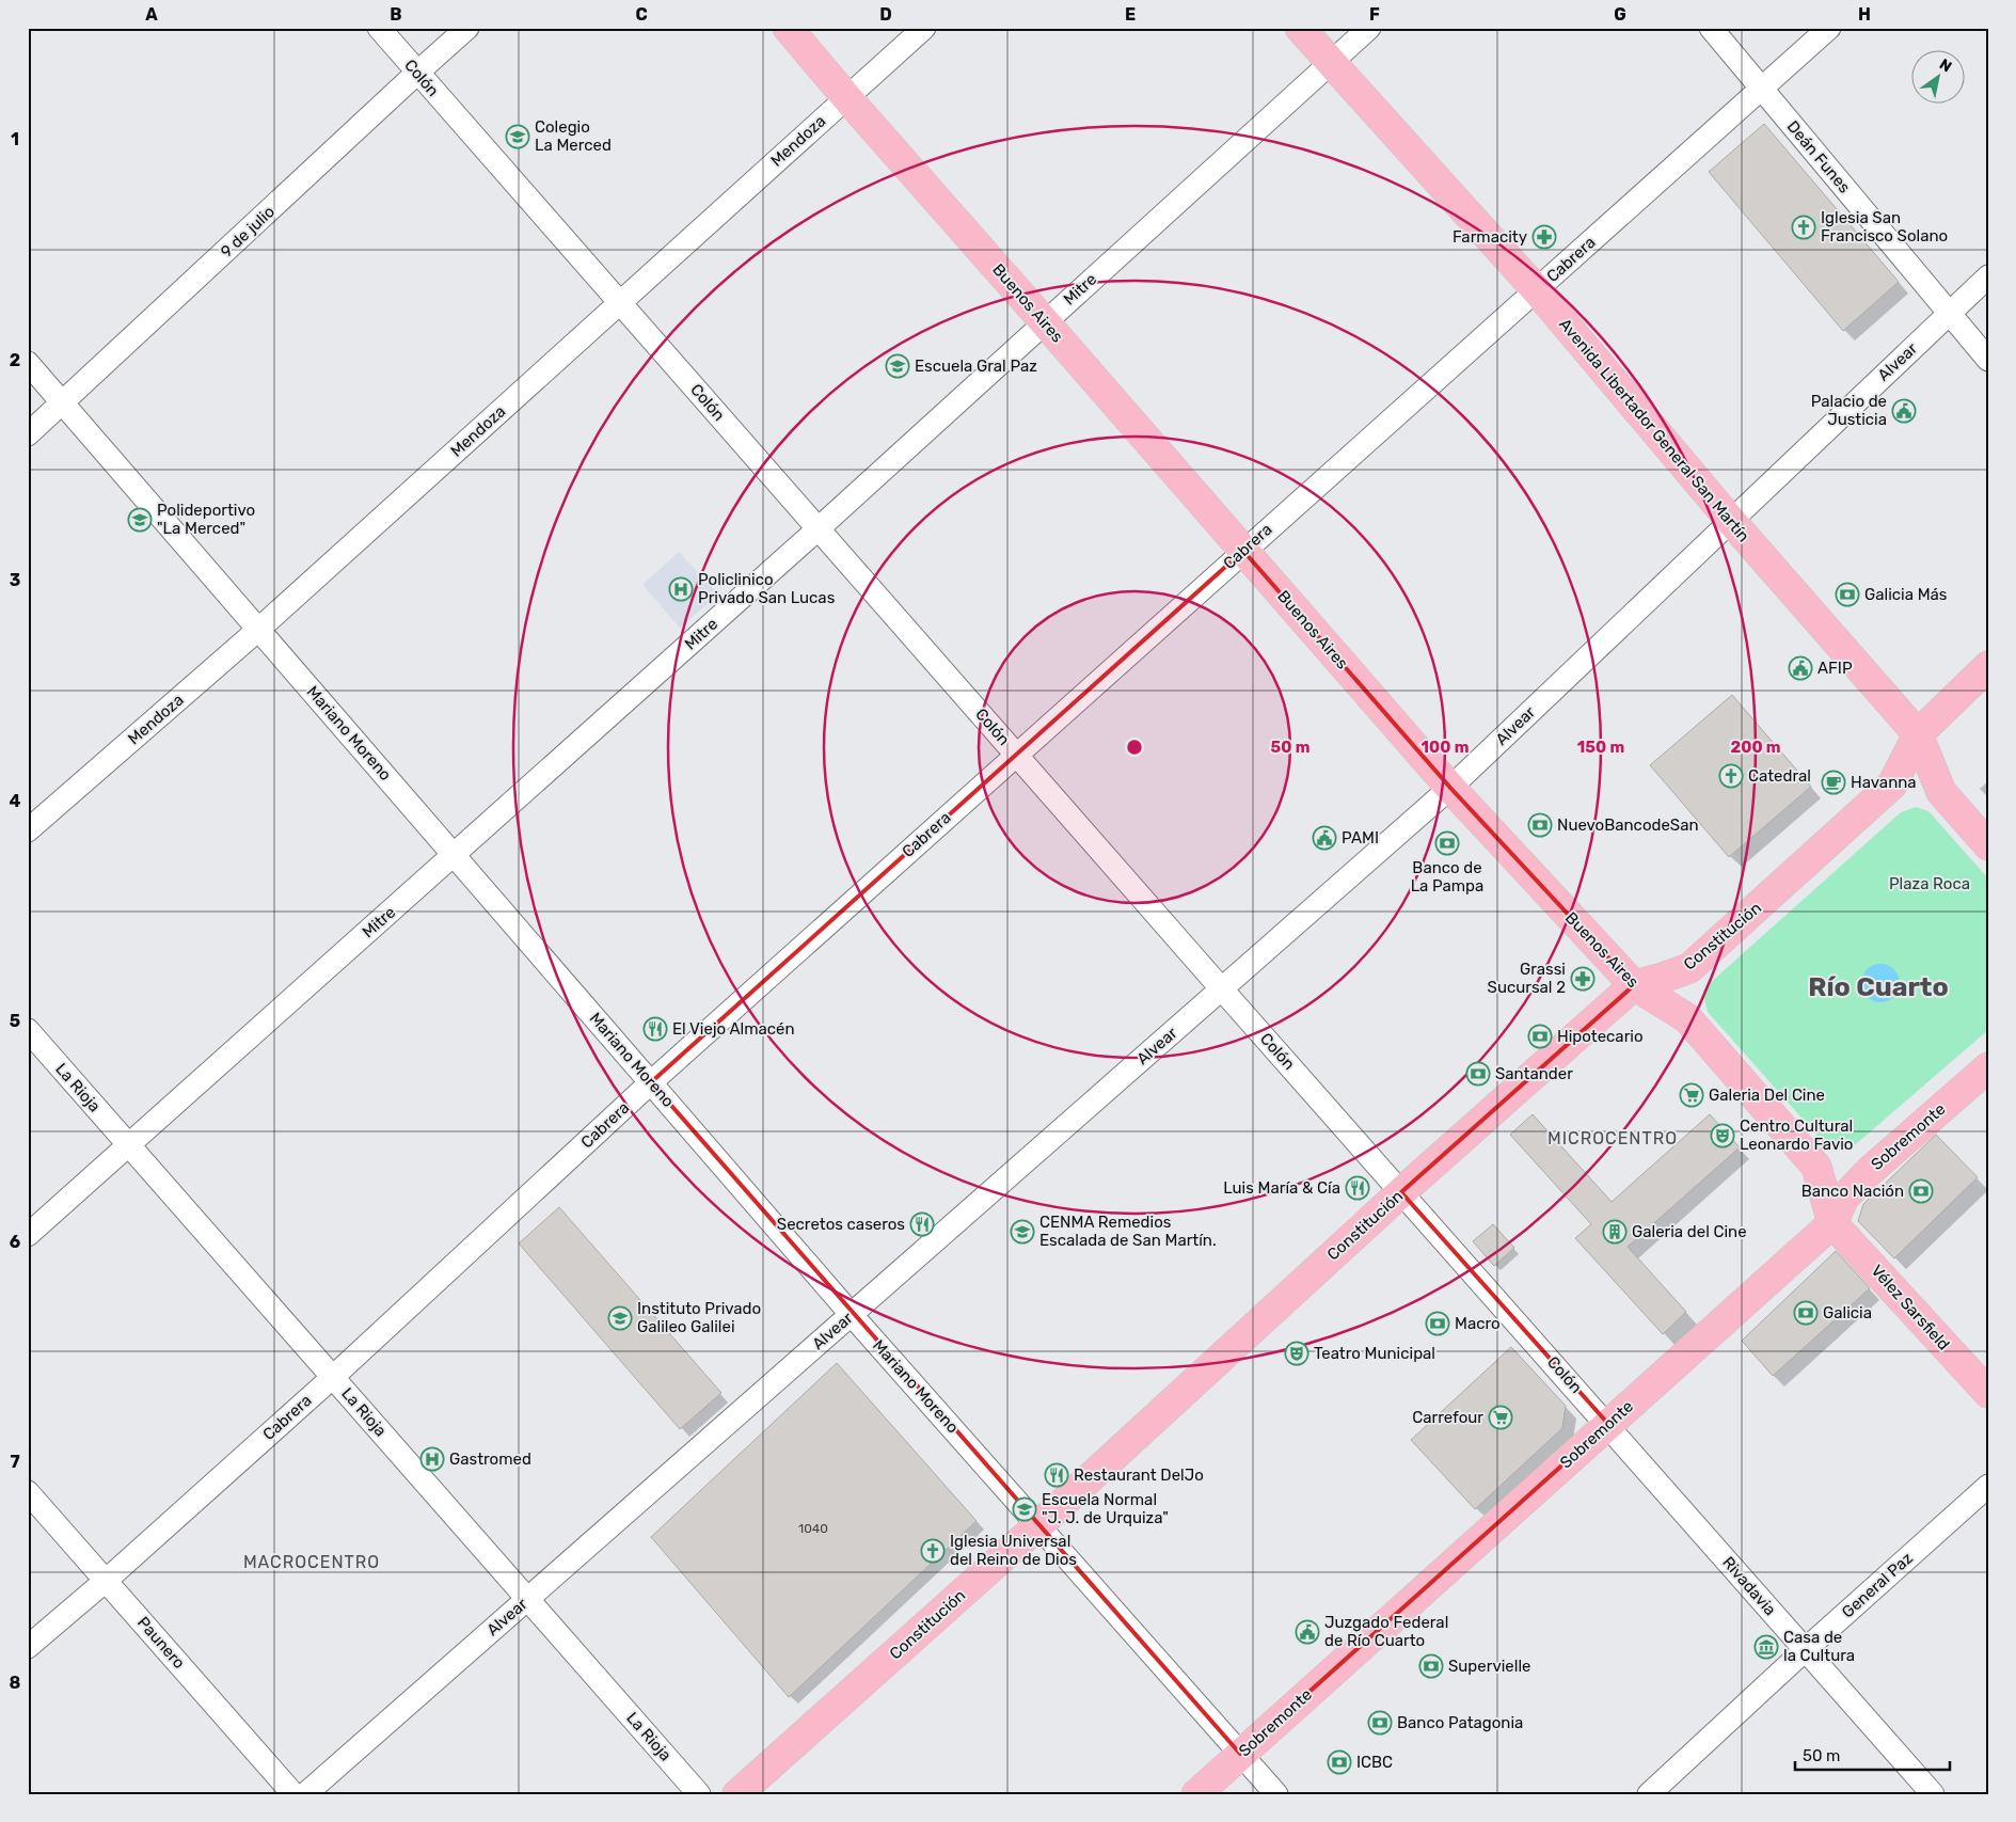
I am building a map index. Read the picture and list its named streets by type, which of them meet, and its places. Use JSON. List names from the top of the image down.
{
  "streets": {
    "main road": [
      "Buenos Aires",
      "Avenida Libertador General San Martín",
      "Constitución",
      "Sobremonte",
      "Vélez Sarsfield"
    ],
    "street": [
      "Colón",
      "Mendoza",
      "Deán Funes",
      "9 de julio",
      "Cabrera",
      "Mitre",
      "Alvear",
      "Mariano Moreno",
      "La Rioja",
      "General Paz",
      "Rivadavia",
      "Paunero"
    ]
  },
  "crossings": [
    ["Colón", "Mendoza"],
    ["Colón", "9 de julio"],
    ["Colón", "Cabrera"],
    ["Colón", "Mitre"],
    ["Colón", "Alvear"],
    ["Colón", "Constitución"],
    ["Colón", "Sobremonte"],
    ["Colón", "Rivadavia"],
    ["Mendoza", "Buenos Aires"],
    ["Mendoza", "Mariano Moreno"],
    ["Deán Funes", "Cabrera"],
    ["Deán Funes", "Alvear"],
    ["9 de julio", "Mariano Moreno"],
    ["Cabrera", "Buenos Aires"],
    ["Cabrera", "Avenida Libertador General San Martín"],
    ["Cabrera", "Mariano Moreno"],
    ["Cabrera", "La Rioja"],
    ["Cabrera", "Paunero"],
    ["Mitre", "Buenos Aires"],
    ["Mitre", "Avenida Libertador General San Martín"],
    ["Mitre", "Mariano Moreno"],
    ["Mitre", "La Rioja"],
    ["Buenos Aires", "Alvear"],
    ["Buenos Aires", "Constitución"],
    ["Buenos Aires", "Sobremonte"],
    ["Buenos Aires", "Vélez Sarsfield"],
    ["Alvear", "Avenida Libertador General San Martín"],
    ["Alvear", "Mariano Moreno"],
    ["Alvear", "La Rioja"],
    ["Avenida Libertador General San Martín", "Constitución"],
    ["Mariano Moreno", "Constitución"],
    ["Mariano Moreno", "Sobremonte"],
    ["Sobremonte", "Vélez Sarsfield"],
    ["Sobremonte", "Rivadavia"],
    ["General Paz", "Rivadavia"]
  ],
  "districts": ["Río Cuarto", "MICROCENTRO", "MACROCENTRO"],
  "parks": ["Plaza Roca"],
  "places": {
    "school or university": [
      "Colegio La Merced",
      "Escuela Gral Paz",
      "Polideportivo \"La Merced\"",
      "CENMA Remedios Escalada de San Martín.",
      "Instituto Privado Galileo Galilei",
      "Escuela Normal \"J. J. de Urquiza\""
    ],
    "church": ["Iglesia San Francisco Solano", "Catedral", "Iglesia Universal del Reino de Dios"],
    "pharmacy": ["Farmacity", "Grassi Sucursal 2"],
    "public building": [
      "Palacio de Justicia",
      "AFIP",
      "PAMI",
      "Juzgado Federal de Río Cuarto"
    ],
    "hospital": ["Policlinico Privado San Lucas", "Gastromed"],
    "bank": [
      "Galicia Más",
      "NuevoBancodeSan",
      "Banco de La Pampa",
      "Hipotecario",
      "Santander",
      "Banco Nación",
      "Galicia",
      "Macro",
      "Supervielle",
      "Banco Patagonia",
      "ICBC"
    ],
    "cafe": ["Havanna"],
    "restaurant": [
      "El Viejo Almacén",
      "Luis María & Cía",
      "Secretos caseros",
      "Restaurant DelJo"
    ],
    "supermarket": ["Galeria Del Cine", "Carrefour"],
    "theatre": ["Centro Cultural Leonardo Favio", "Teatro Municipal"],
    "building": ["Galeria del Cine"],
    "museum": ["Casa de la Cultura"]
  },
  "house_numbers": ["1040"],
  "scale_bar": "50 m",
  "north": "top right",
  "grid": {
    "columns": [
      "A",
      "B",
      "C",
      "D",
      "E",
      "F",
      "G",
      "H"
    ],
    "rows": [
      "1",
      "2",
      "3",
      "4",
      "5",
      "6",
      "7",
      "8"
    ]
  },
  "rings": [
    "50 m",
    "100 m",
    "150 m",
    "200 m"
  ]
}
